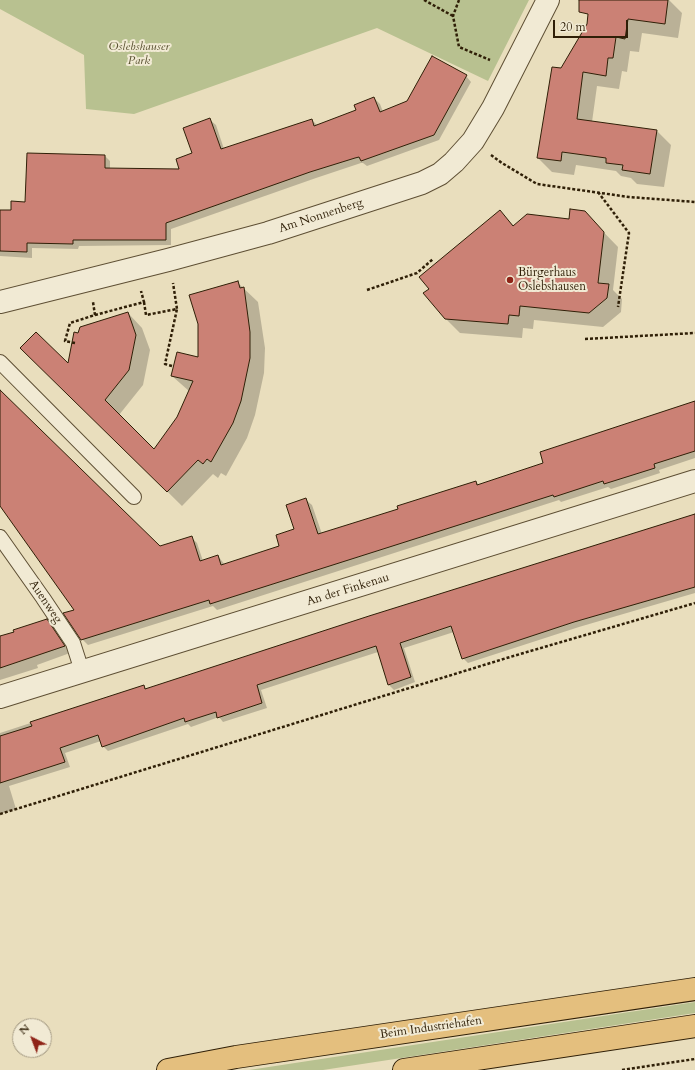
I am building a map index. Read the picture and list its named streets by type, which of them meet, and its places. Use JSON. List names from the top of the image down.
{
  "streets": {
    "main road": ["Beim Industriehafen"],
    "street": ["Am Nonnenberg", "An der Finkenau"],
    "lane": ["Auenweg"]
  },
  "crossings": [
    ["An der Finkenau", "Auenweg"]
  ],
  "parks": ["Oslebshauser Park"],
  "places": ["Bürgerhaus Oslebshausen"],
  "scale_bar": "20 m",
  "north": "top left"
}
